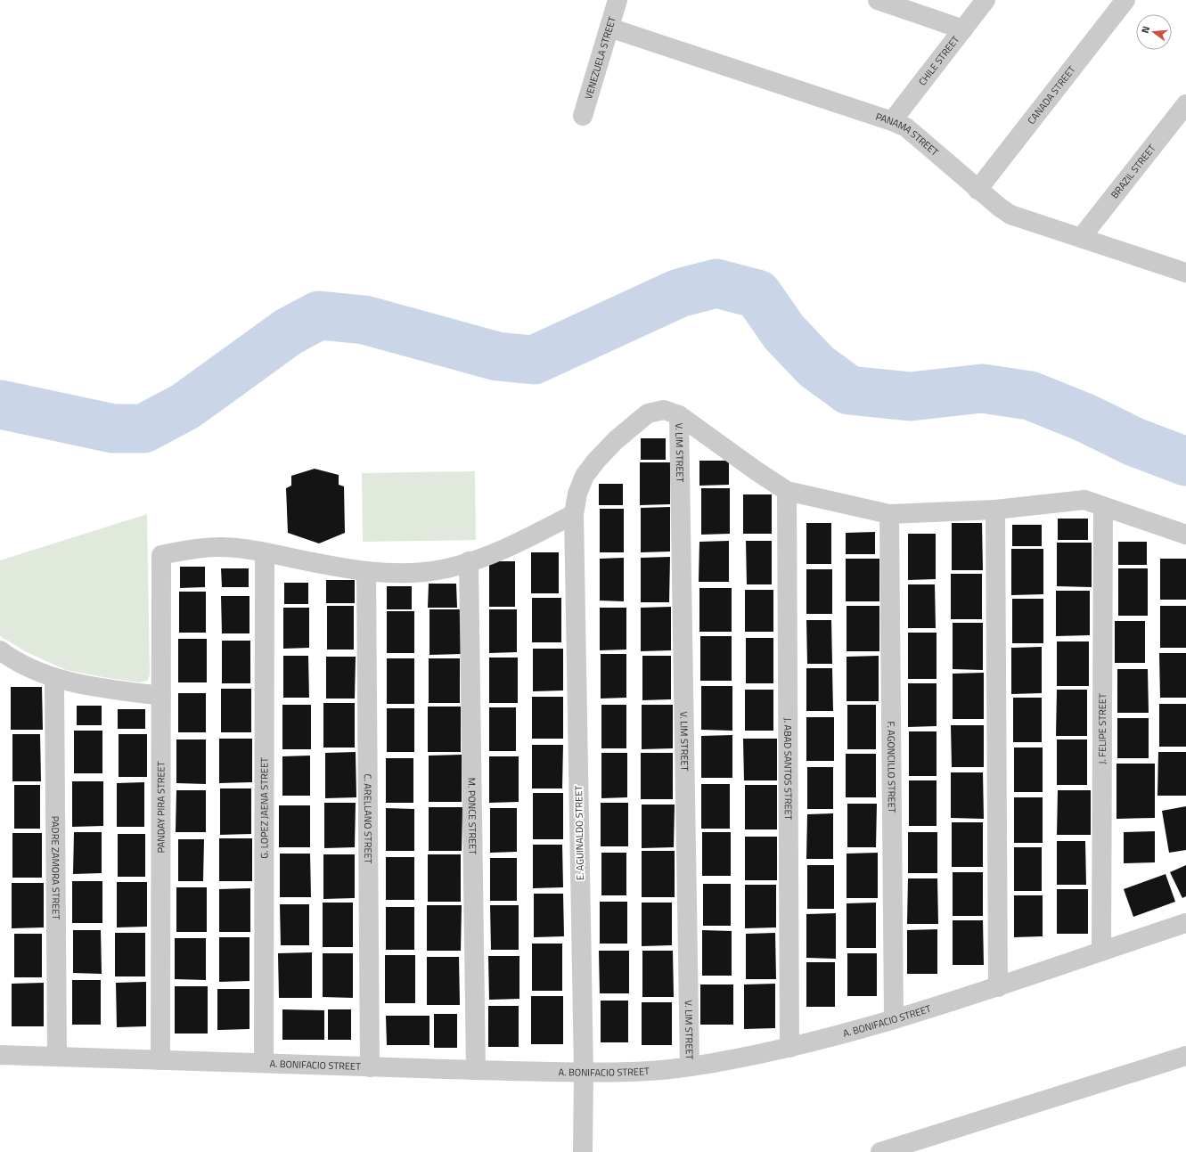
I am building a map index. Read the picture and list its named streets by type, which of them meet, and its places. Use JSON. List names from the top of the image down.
{
  "streets": {
    "street": [
      "VENEZUELA STREET",
      "CHILE STREET",
      "CANADA STREET",
      "PANAMA STREET",
      "BRAZIL STREET",
      "V. LIM STREET",
      "J. FELIPE STREET",
      "F. AGONCILLO STREET",
      "J. ABAD SANTOS STREET",
      "PANDAY PIRA STREET",
      "G. LOPEZ JAENA STREET",
      "M. PONCE STREET",
      "C. ARELLANO STREET",
      "E. AGUINALDO STREET",
      "PADRE ZAMORA STREET",
      "A. BONIFACIO STREET"
    ]
  },
  "crossings": [
    ["VENEZUELA STREET", "PANAMA STREET"],
    ["CHILE STREET", "PANAMA STREET"],
    ["CANADA STREET", "PANAMA STREET"],
    ["PANAMA STREET", "BRAZIL STREET"],
    ["V. LIM STREET", "E. AGUINALDO STREET"],
    ["V. LIM STREET", "A. BONIFACIO STREET"],
    ["J. FELIPE STREET", "A. BONIFACIO STREET"],
    ["F. AGONCILLO STREET", "A. BONIFACIO STREET"],
    ["J. ABAD SANTOS STREET", "A. BONIFACIO STREET"],
    ["PANDAY PIRA STREET", "G. LOPEZ JAENA STREET"],
    ["PANDAY PIRA STREET", "A. BONIFACIO STREET"],
    ["G. LOPEZ JAENA STREET", "A. BONIFACIO STREET"],
    ["M. PONCE STREET", "A. BONIFACIO STREET"],
    ["C. ARELLANO STREET", "A. BONIFACIO STREET"],
    ["E. AGUINALDO STREET", "A. BONIFACIO STREET"],
    ["PADRE ZAMORA STREET", "A. BONIFACIO STREET"]
  ],
  "north": "left"
}
